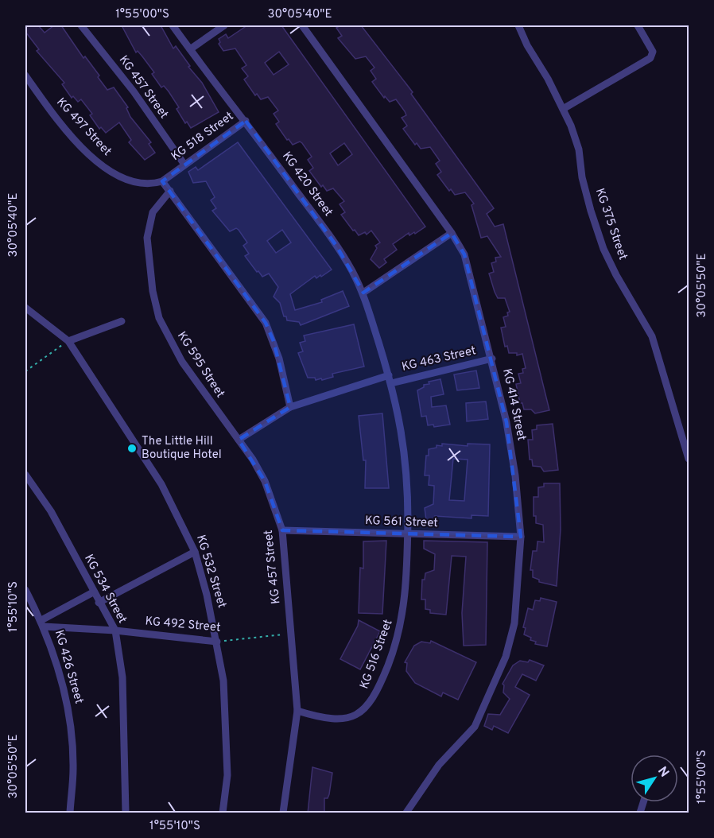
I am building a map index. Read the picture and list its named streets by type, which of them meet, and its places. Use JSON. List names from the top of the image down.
{
  "streets": {
    "street": [
      "KG 457 Street",
      "KG 497 Street",
      "KG 518 Street",
      "KG 420 Street",
      "KG 375 Street",
      "KG 463 Street",
      "KG 595 Street",
      "KG 414 Street",
      "KG 561 Street",
      "KG 532 Street",
      "KG 534 Street",
      "KG 492 Street",
      "KG 516 Street",
      "KG 426 Street"
    ]
  },
  "crossings": [
    ["KG 457 Street", "KG 518 Street"],
    ["KG 457 Street", "KG 595 Street"],
    ["KG 457 Street", "KG 561 Street"],
    ["KG 457 Street", "KG 492 Street"],
    ["KG 457 Street", "KG 516 Street"],
    ["KG 497 Street", "KG 518 Street"],
    ["KG 518 Street", "KG 420 Street"],
    ["KG 420 Street", "KG 463 Street"],
    ["KG 420 Street", "KG 516 Street"],
    ["KG 463 Street", "KG 414 Street"],
    ["KG 463 Street", "KG 516 Street"],
    ["KG 414 Street", "KG 561 Street"],
    ["KG 561 Street", "KG 516 Street"],
    ["KG 532 Street", "KG 492 Street"],
    ["KG 534 Street", "KG 492 Street"],
    ["KG 492 Street", "KG 426 Street"]
  ],
  "places": ["The Little Hill Boutique Hotel"],
  "north": "top right",
  "coordinates": [
    "1°55'00\"S",
    "30°05'40\"E",
    "30°05'50\"E",
    "1°55'10\"S"
  ]
}
